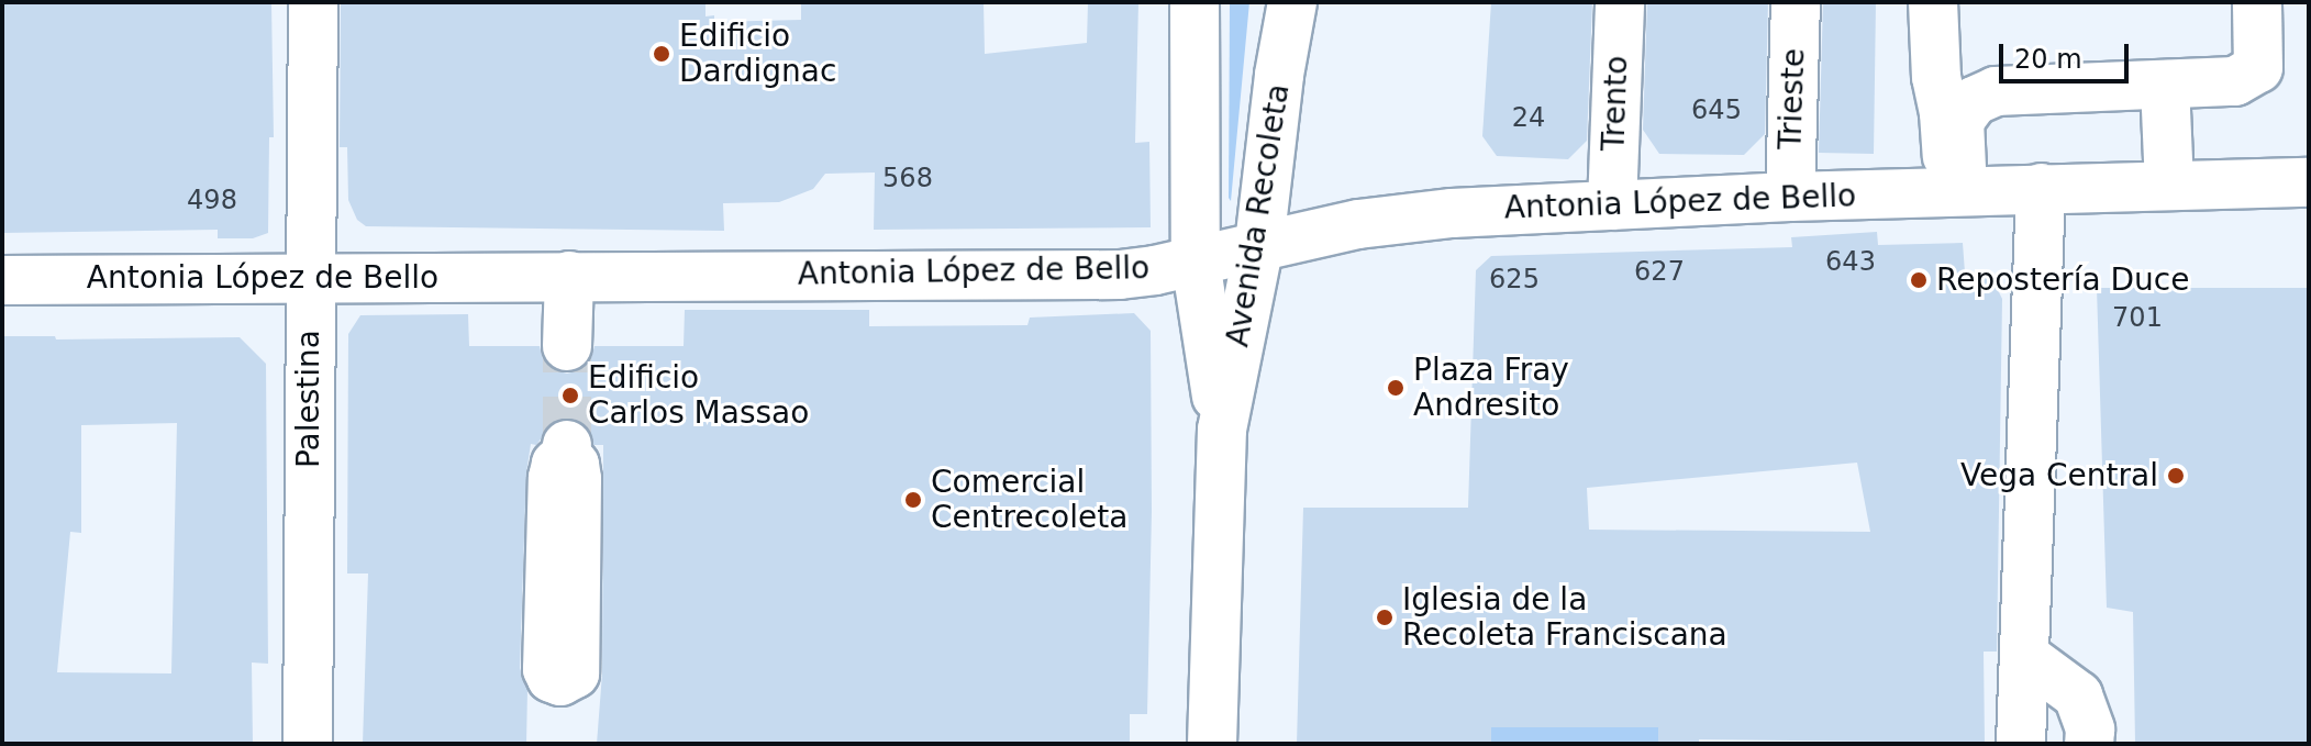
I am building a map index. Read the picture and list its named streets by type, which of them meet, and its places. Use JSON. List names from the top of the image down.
{
  "streets": {
    "street": [
      "Trieste",
      "Trento",
      "Antonia López de Bello",
      "Avenida Recoleta",
      "Palestina"
    ]
  },
  "crossings": [
    ["Trieste", "Antonia López de Bello"],
    ["Trento", "Antonia López de Bello"],
    ["Antonia López de Bello", "Avenida Recoleta"],
    ["Antonia López de Bello", "Palestina"]
  ],
  "places": [
    "Edificio Dardignac",
    "Repostería Duce",
    "Plaza Fray Andresito",
    "Edificio Carlos Massao",
    "Vega Central",
    "Comercial Centrecoleta",
    "Iglesia de la Recoleta Franciscana"
  ],
  "house_numbers": [
    "645",
    "24",
    "568",
    "498",
    "643",
    "627",
    "625",
    "701"
  ],
  "scale_bar": "20 m"
}
